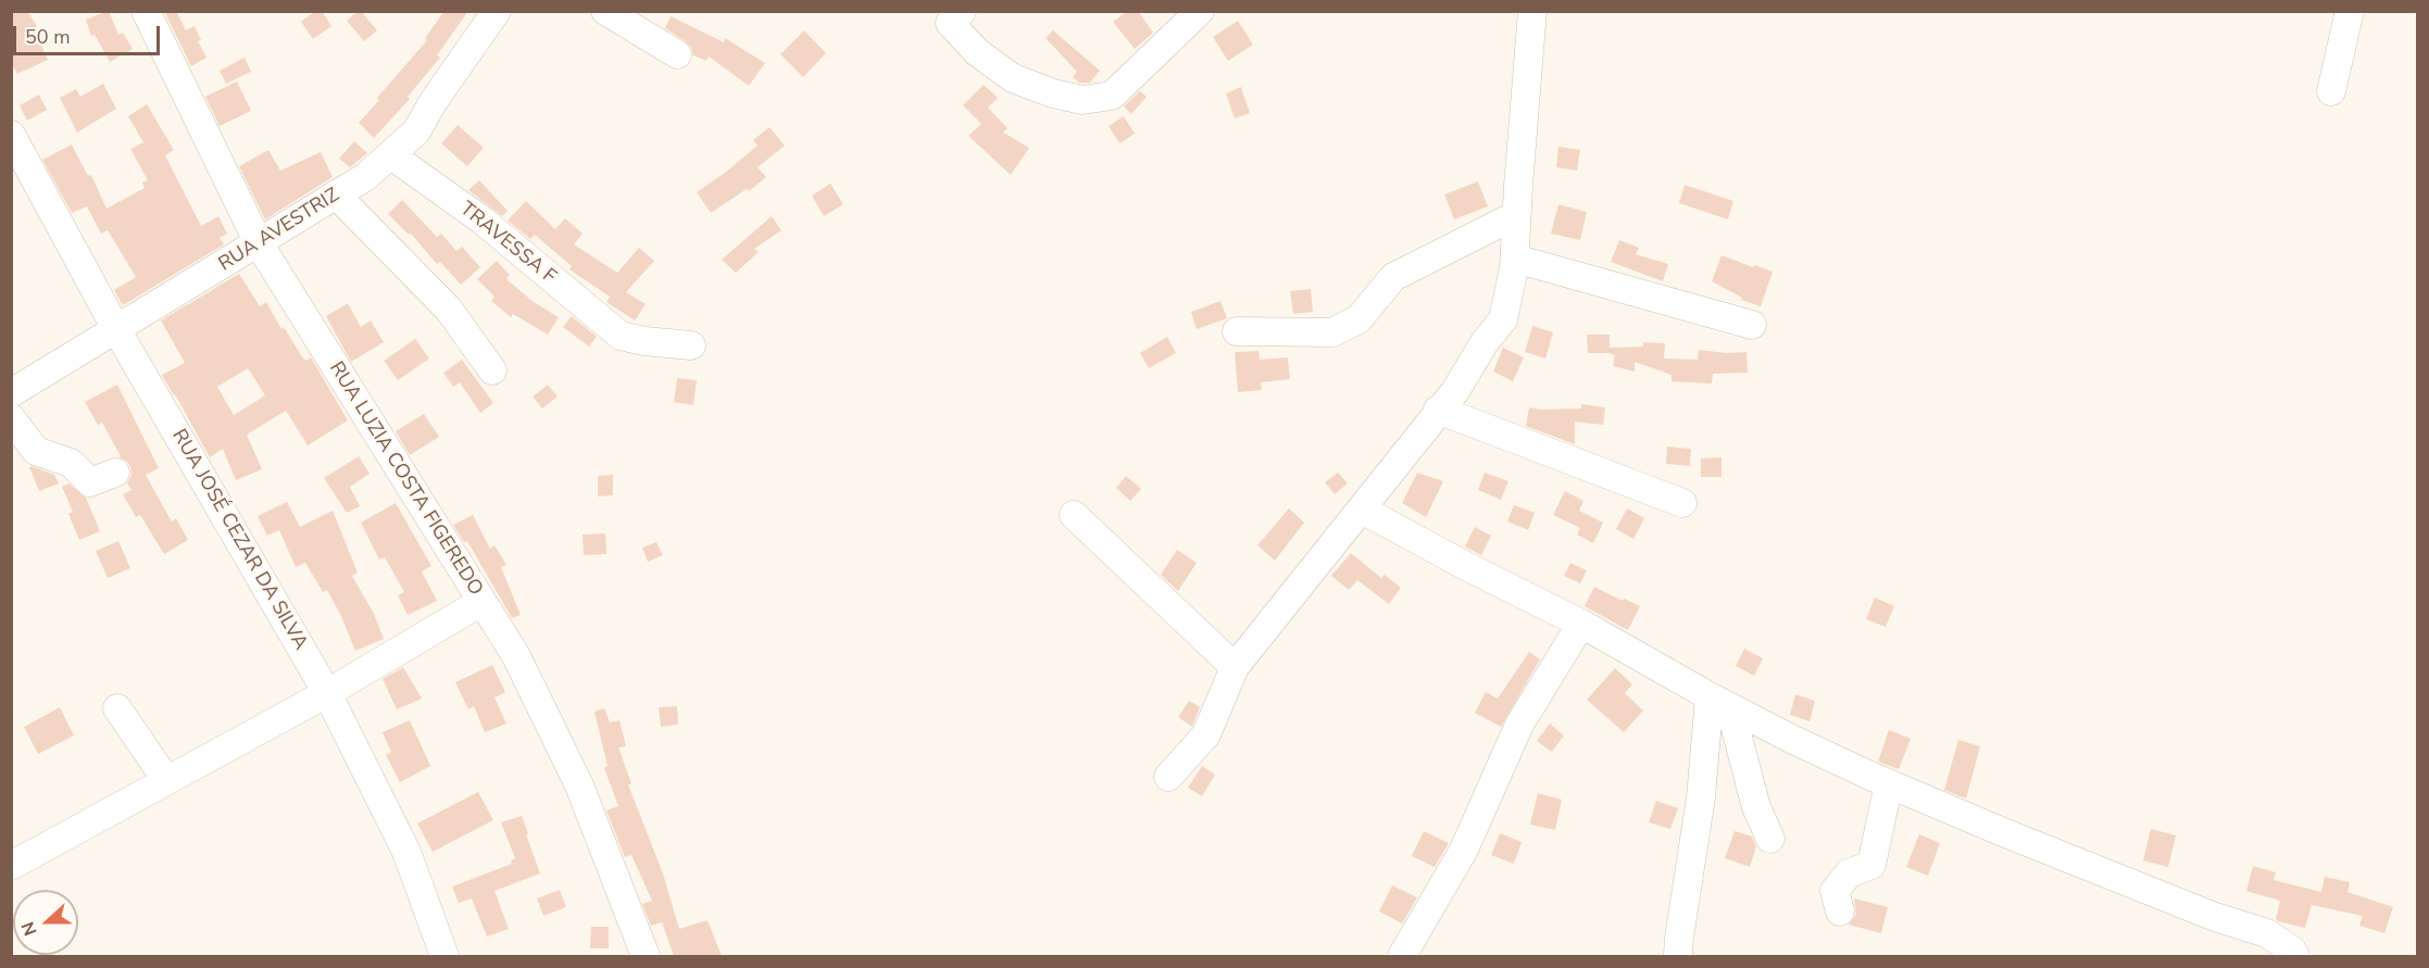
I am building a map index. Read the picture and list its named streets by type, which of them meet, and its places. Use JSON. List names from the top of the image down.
{
  "streets": {
    "street": [
      "RUA AVESTRIZ",
      "TRAVESSA F",
      "RUA LUZIA COSTA FIGEREDO",
      "RUA JOSÉ CEZAR DA SILVA"
    ]
  },
  "crossings": [
    ["RUA AVESTRIZ", "TRAVESSA F"],
    ["RUA AVESTRIZ", "RUA LUZIA COSTA FIGEREDO"],
    ["RUA AVESTRIZ", "RUA JOSÉ CEZAR DA SILVA"]
  ],
  "scale_bar": "50 m",
  "north": "left"
}
